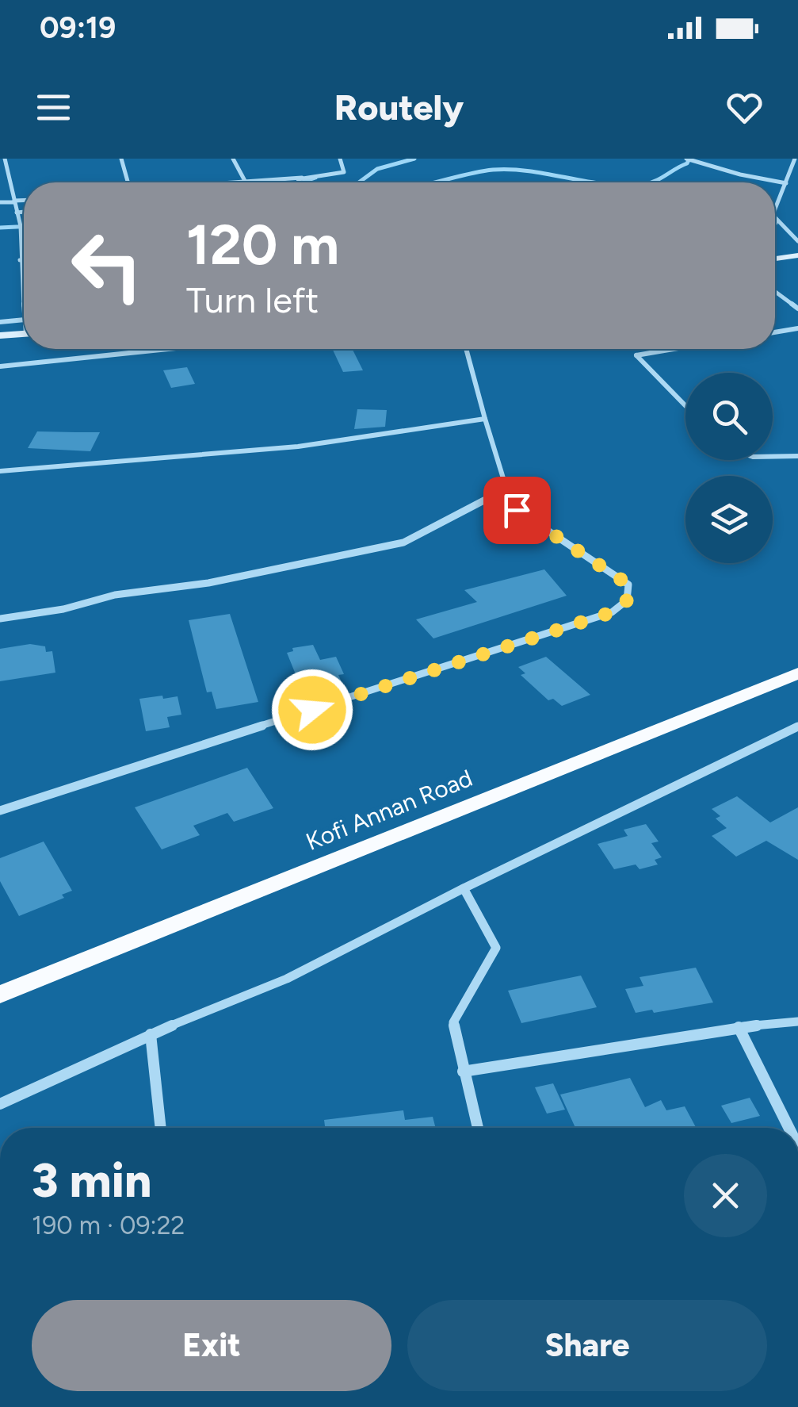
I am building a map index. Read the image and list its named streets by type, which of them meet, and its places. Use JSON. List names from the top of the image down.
{
  "streets": {
    "main road": ["Kofi Annan Road"]
  },
  "page": {
    "status": "09:19",
    "header": "Routely",
    "turn": ["120 m", "Turn left"],
    "heading": ["3 min", "190 m · 09:22"],
    "buttons": ["Exit", "Share"]
  }
}
